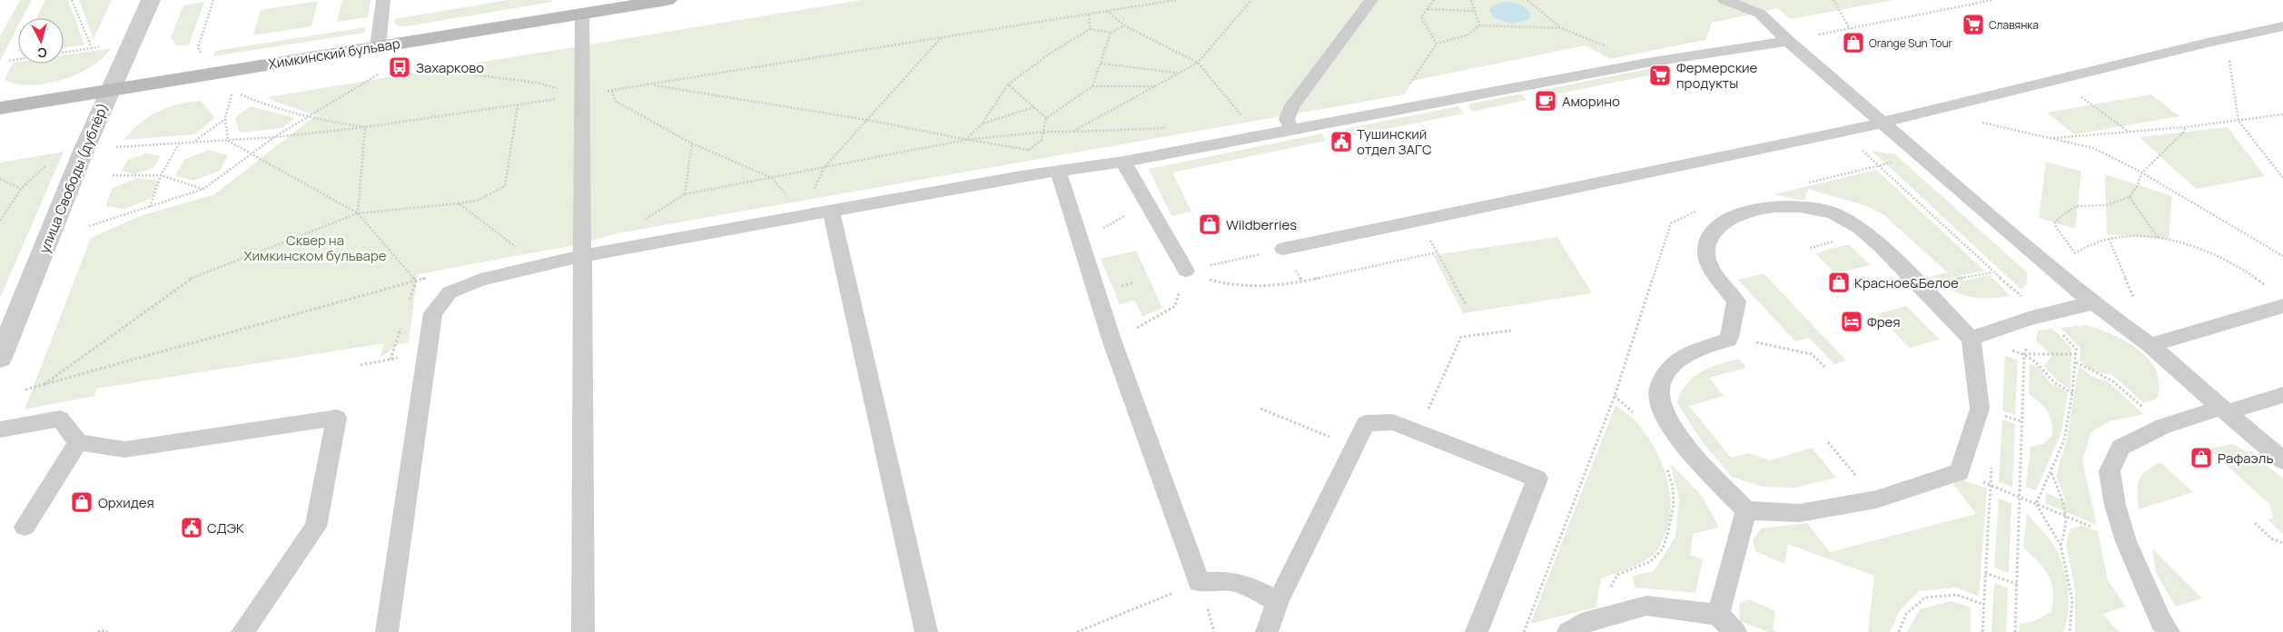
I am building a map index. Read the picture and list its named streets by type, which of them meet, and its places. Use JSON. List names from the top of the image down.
{
  "streets": {
    "main road": ["Химкинский бульвар"],
    "street": ["улица Свободы (дублёр)"]
  },
  "crossings": [
    ["Химкинский бульвар", "улица Свободы (дублёр)"]
  ],
  "parks": ["Сквер на Химкинском бульваре"],
  "places": {
    "supermarket": ["Славянка", "Фермерские продукты"],
    "shop": [
      "Orange Sun Tour",
      "Wildberries",
      "Красное&Белое",
      "Рафаэль",
      "Орхидея"
    ],
    "bus stop": ["Захарково"],
    "cafe": ["Аморино"],
    "public building": ["Тушинский отдел ЗАГС", "СДЭК"],
    "hotel": ["Фрея"]
  },
  "north": "bottom"
}
